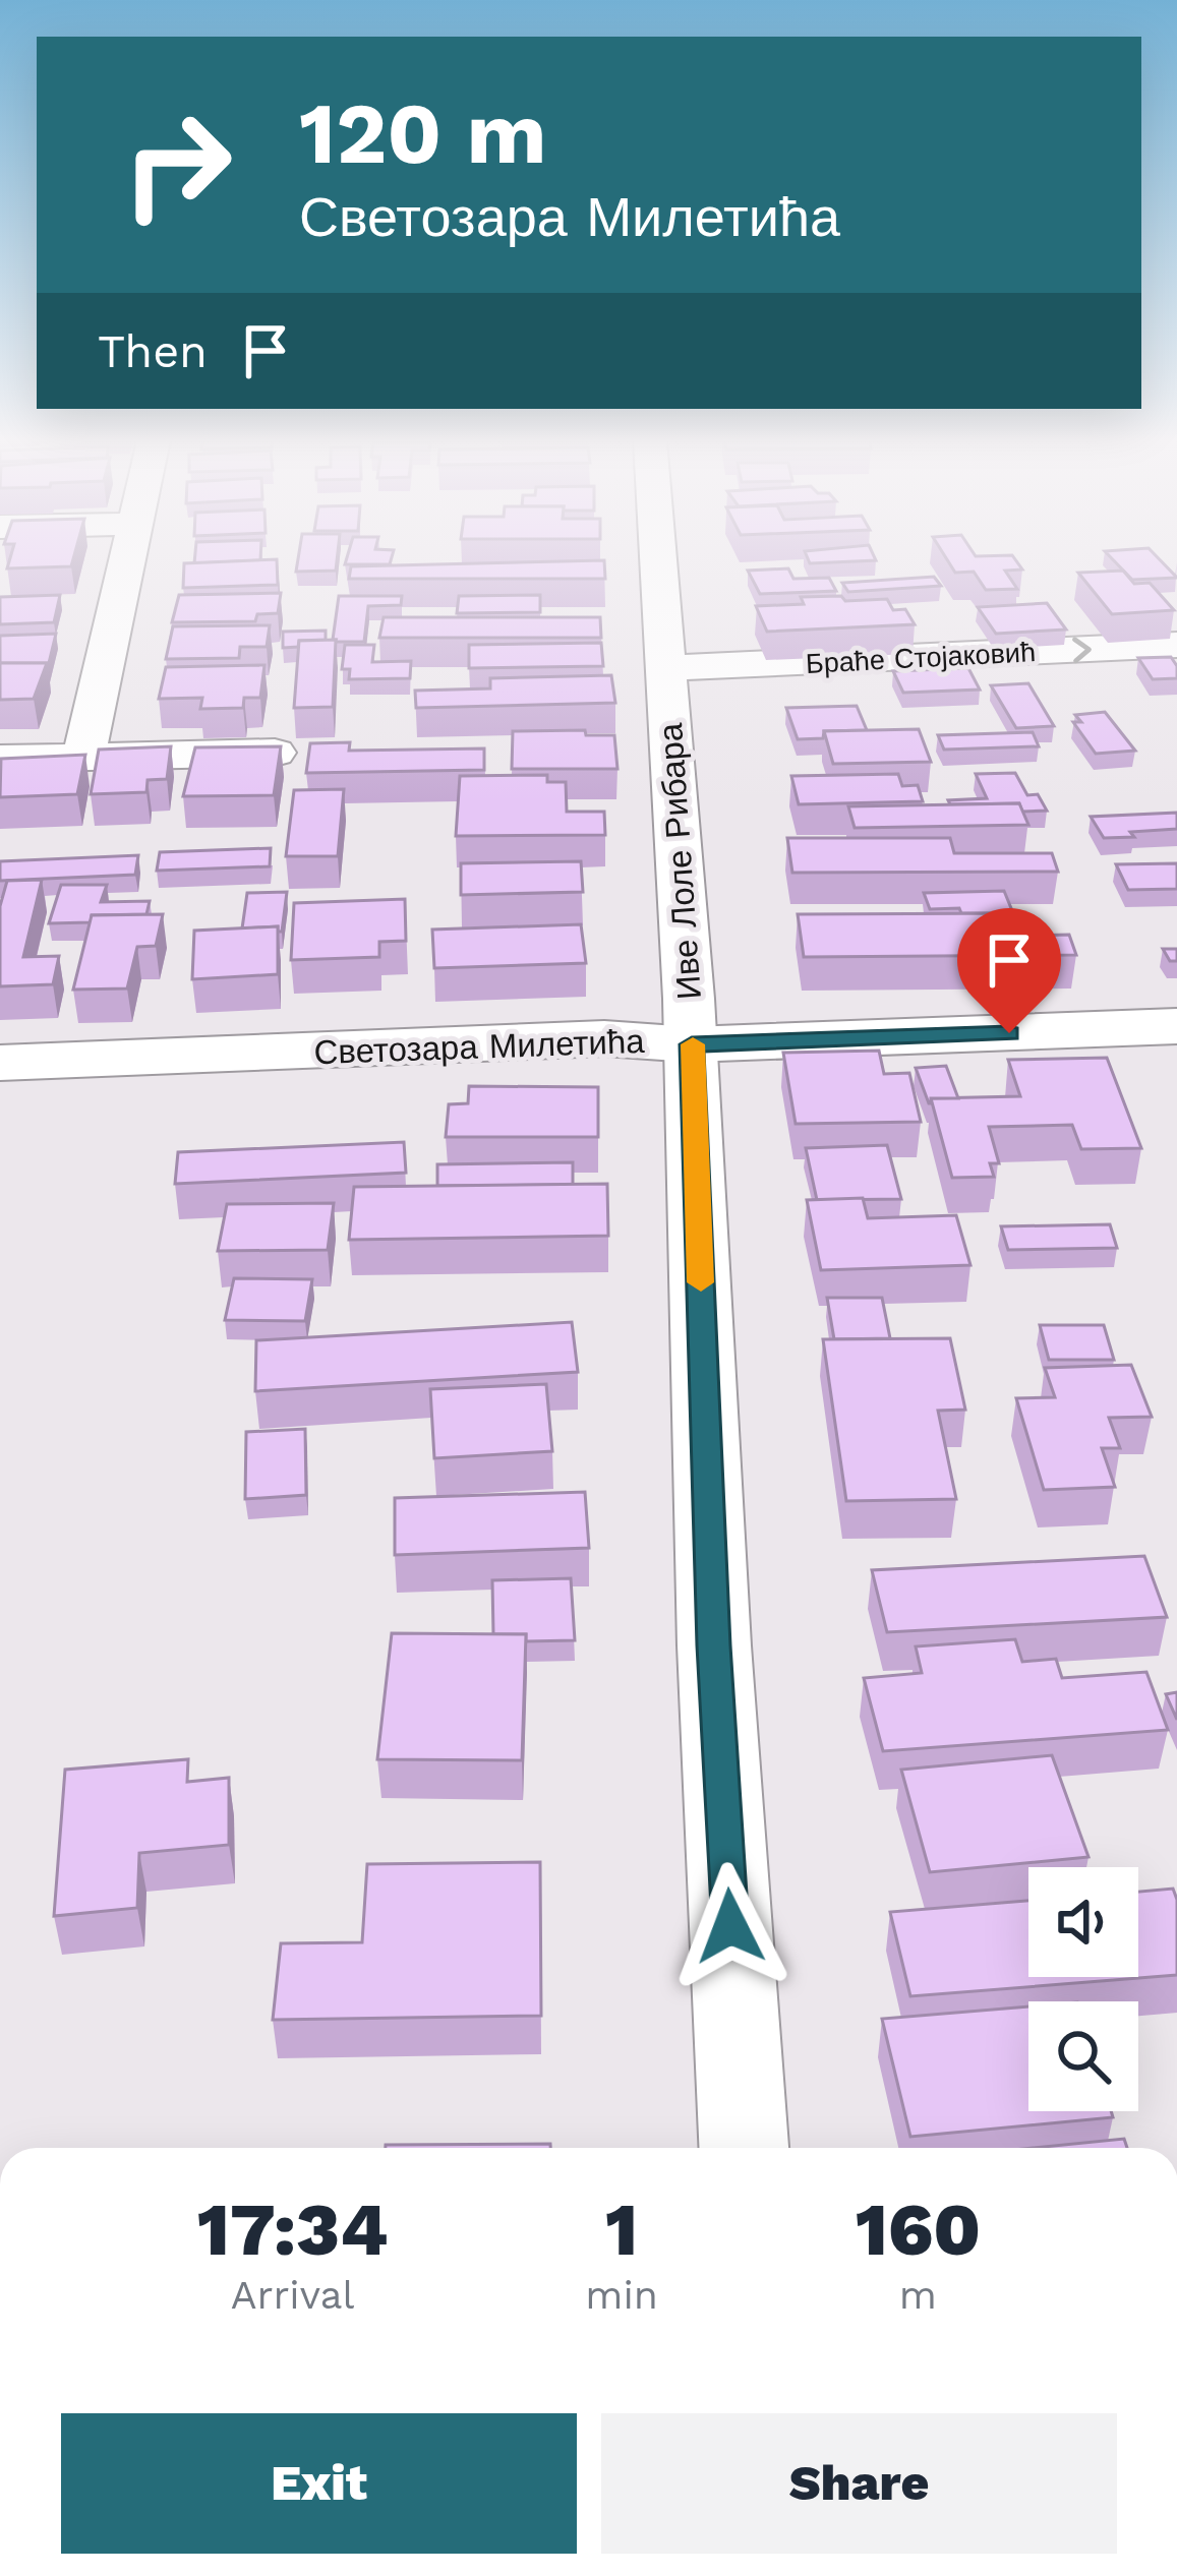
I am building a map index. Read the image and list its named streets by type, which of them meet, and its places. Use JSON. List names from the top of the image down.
{
  "streets": {
    "main road": ["Светозара Милетића"],
    "street": ["Браће Стојаковић", "Иве Лоле Рибара"]
  },
  "crossings": [
    ["Браће Стојаковић", "Иве Лоле Рибара"],
    ["Иве Лоле Рибара", "Светозара Милетића"]
  ],
  "one_way": ["Браће Стојаковић"],
  "page": {
    "turn": ["120 m", "Светозара Милетића"],
    "then": "Then",
    "eta": [
      "17:34",
      "Arrival",
      "1",
      "min",
      "160",
      "m"
    ],
    "buttons": ["Exit", "Share"]
  }
}
